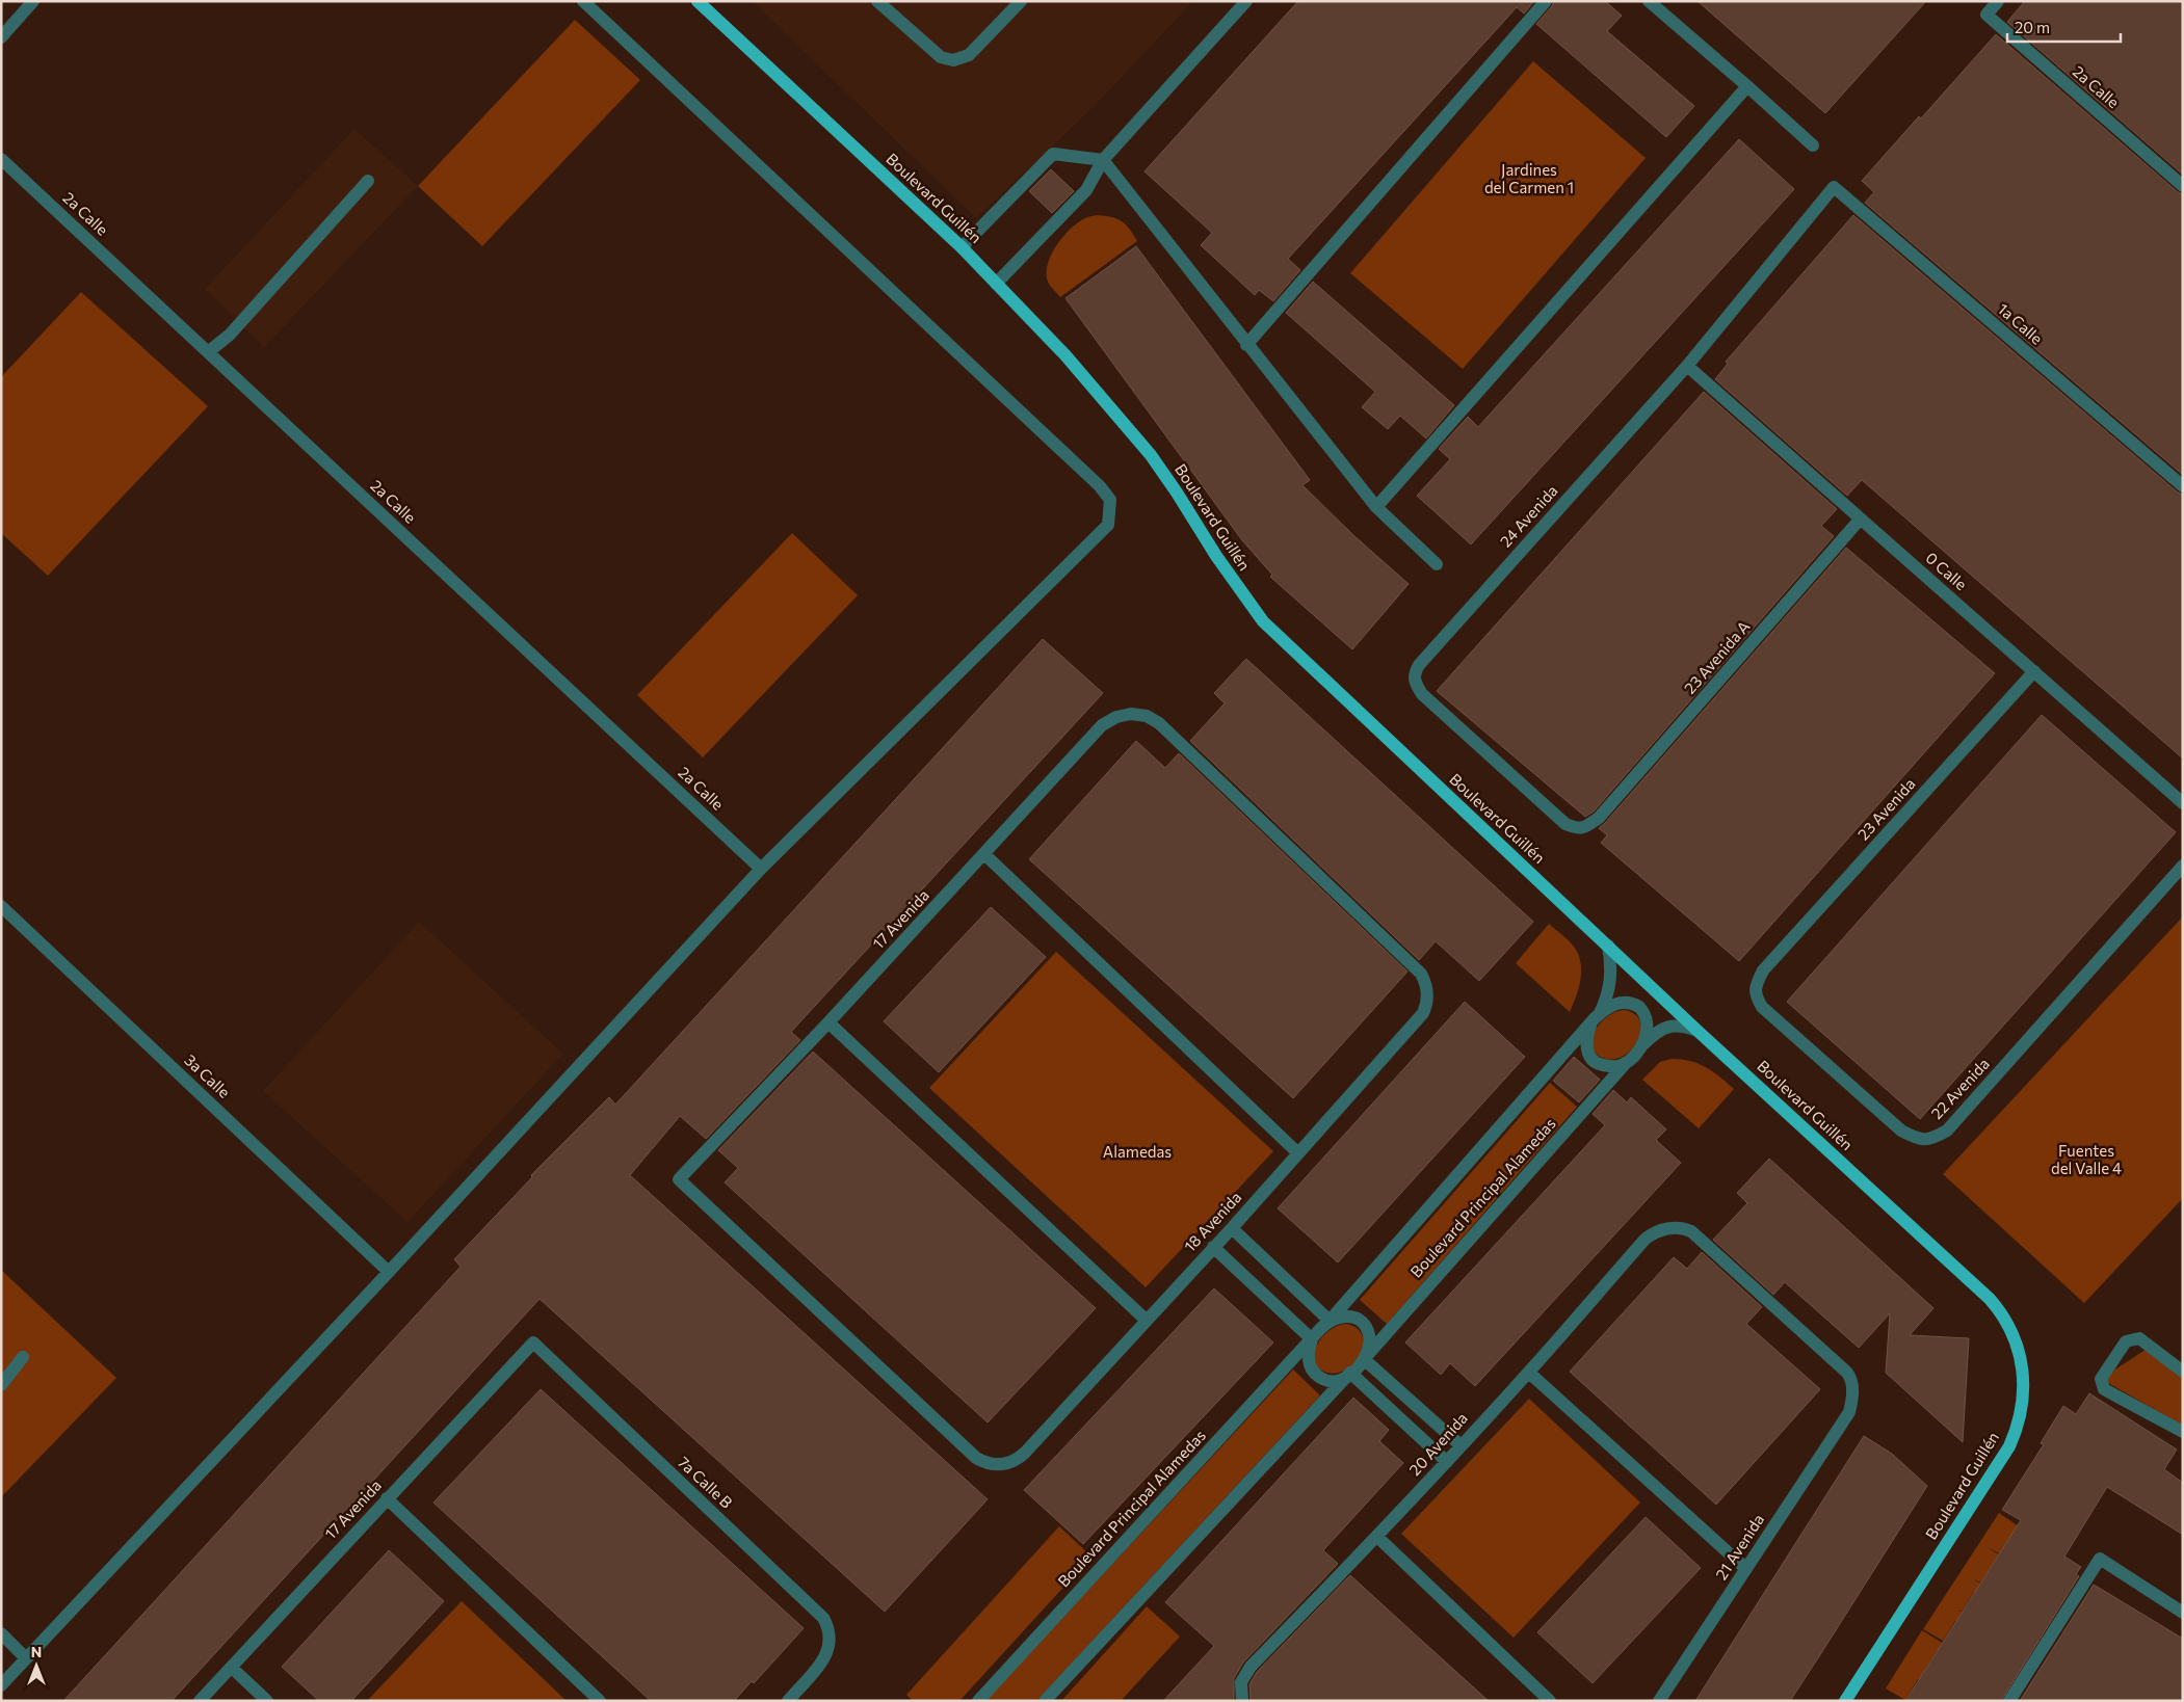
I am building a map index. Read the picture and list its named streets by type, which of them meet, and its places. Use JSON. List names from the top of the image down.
{
  "streets": {
    "main road": ["Boulevard Guillén"],
    "street": [
      "2a Calle",
      "1a Calle",
      "24 Avenida",
      "0 Calle",
      "23 Avenida A",
      "23 Avenida",
      "17 Avenida",
      "3a Calle",
      "22 Avenida",
      "Boulevard Principal Alamedas",
      "18 Avenida",
      "20 Avenida",
      "7a Calle B",
      "21 Avenida"
    ]
  },
  "crossings": [
    ["1a Calle", "24 Avenida"],
    ["24 Avenida", "0 Calle"],
    ["24 Avenida", "23 Avenida A"],
    ["0 Calle", "23 Avenida A"],
    ["0 Calle", "23 Avenida"],
    ["23 Avenida", "22 Avenida"],
    ["17 Avenida", "18 Avenida"],
    ["17 Avenida", "7a Calle B"],
    ["20 Avenida", "21 Avenida"]
  ],
  "parks": ["Jardines del Carmen 1", "Fuentes del Valle 4", "Alamedas"],
  "scale_bar": "20 m",
  "north": "top"
}
